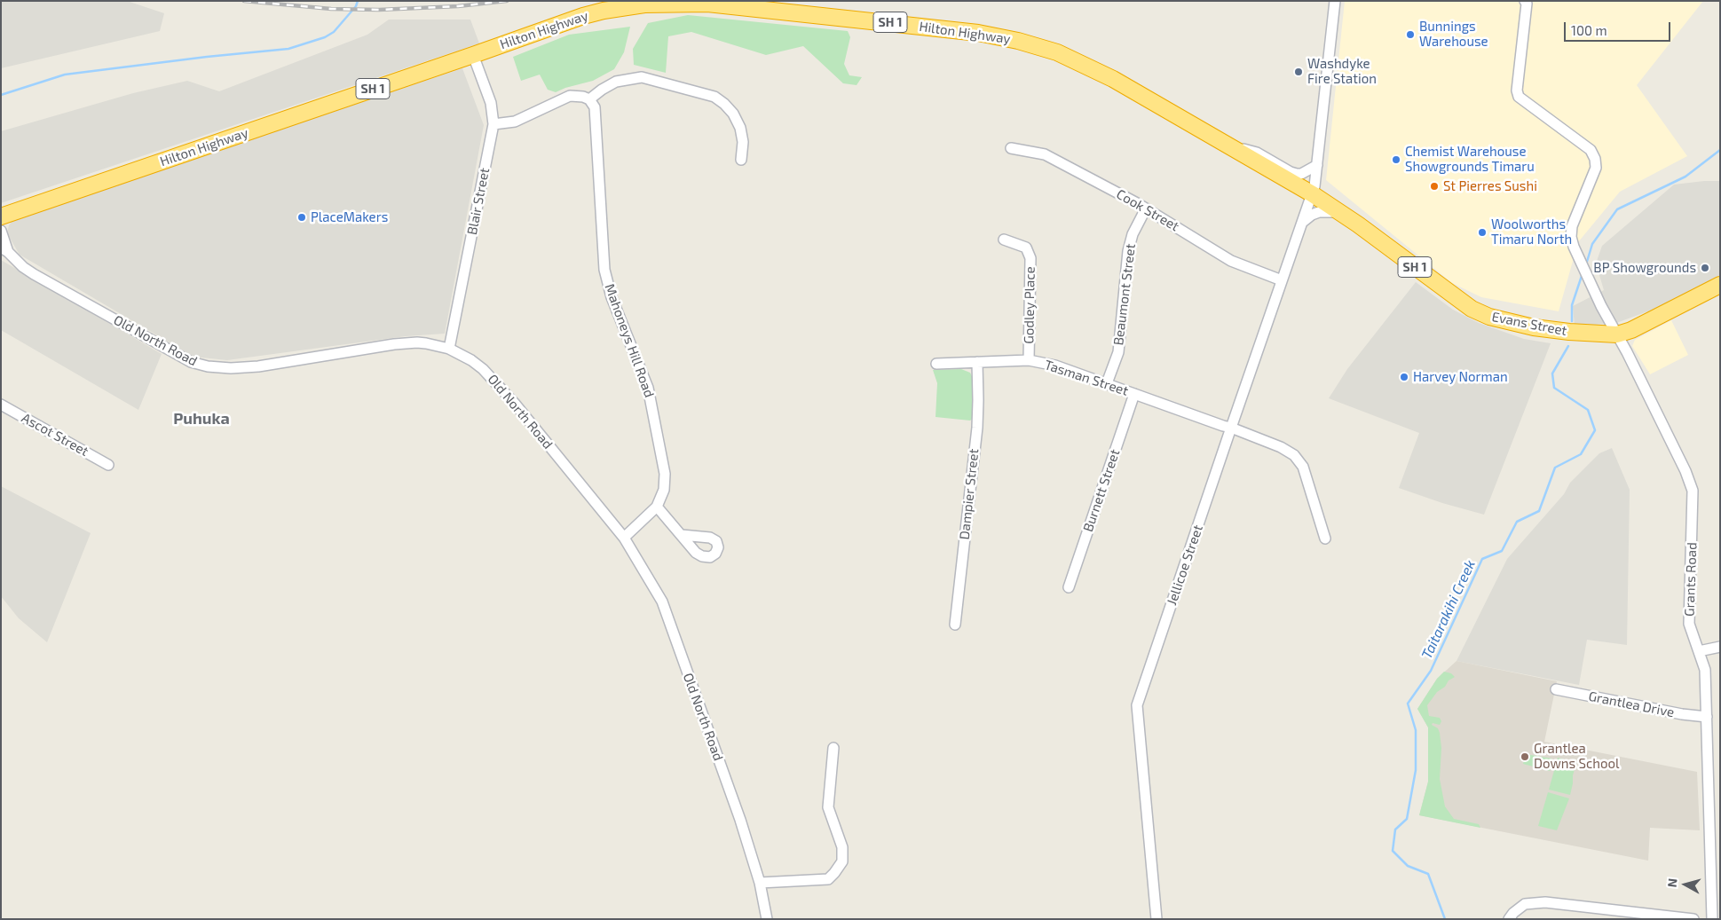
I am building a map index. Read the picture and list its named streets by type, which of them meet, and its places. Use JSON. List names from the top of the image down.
{
  "streets": {
    "highway": ["SH 1", "Hilton Highway", "Evans Street"],
    "street": [
      "Blair Street",
      "Cook Street",
      "Beaumont Street",
      "Godley Place",
      "Old North Road",
      "Mahoneys Hill Road",
      "Tasman Street",
      "Ascot Street",
      "Burnett Street",
      "Dampier Street",
      "Jellicoe Street",
      "Grants Road",
      "Grantlea Drive"
    ]
  },
  "crossings": [
    ["Hilton Highway", "Blair Street"],
    ["Hilton Highway", "Evans Street"],
    ["Hilton Highway", "Jellicoe Street"],
    ["Blair Street", "Old North Road"],
    ["Cook Street", "Beaumont Street"],
    ["Cook Street", "Jellicoe Street"],
    ["Beaumont Street", "Tasman Street"],
    ["Godley Place", "Tasman Street"],
    ["Evans Street", "Jellicoe Street"],
    ["Evans Street", "Grants Road"],
    ["Old North Road", "Mahoneys Hill Road"],
    ["Tasman Street", "Burnett Street"],
    ["Tasman Street", "Dampier Street"],
    ["Tasman Street", "Jellicoe Street"],
    ["Grants Road", "Grantlea Drive"]
  ],
  "districts": ["Puhuka"],
  "water": ["Taitarakihi Creek"],
  "places": [
    "Bunnings Warehouse",
    "Washdyke Fire Station",
    "Chemist Warehouse Showgrounds Timaru",
    "St Pierres Sushi",
    "PlaceMakers",
    "Woolworths Timaru North",
    "BP Showgrounds",
    "Harvey Norman",
    "Grantlea Downs School"
  ],
  "scale_bar": "100 m",
  "north": "left"
}
